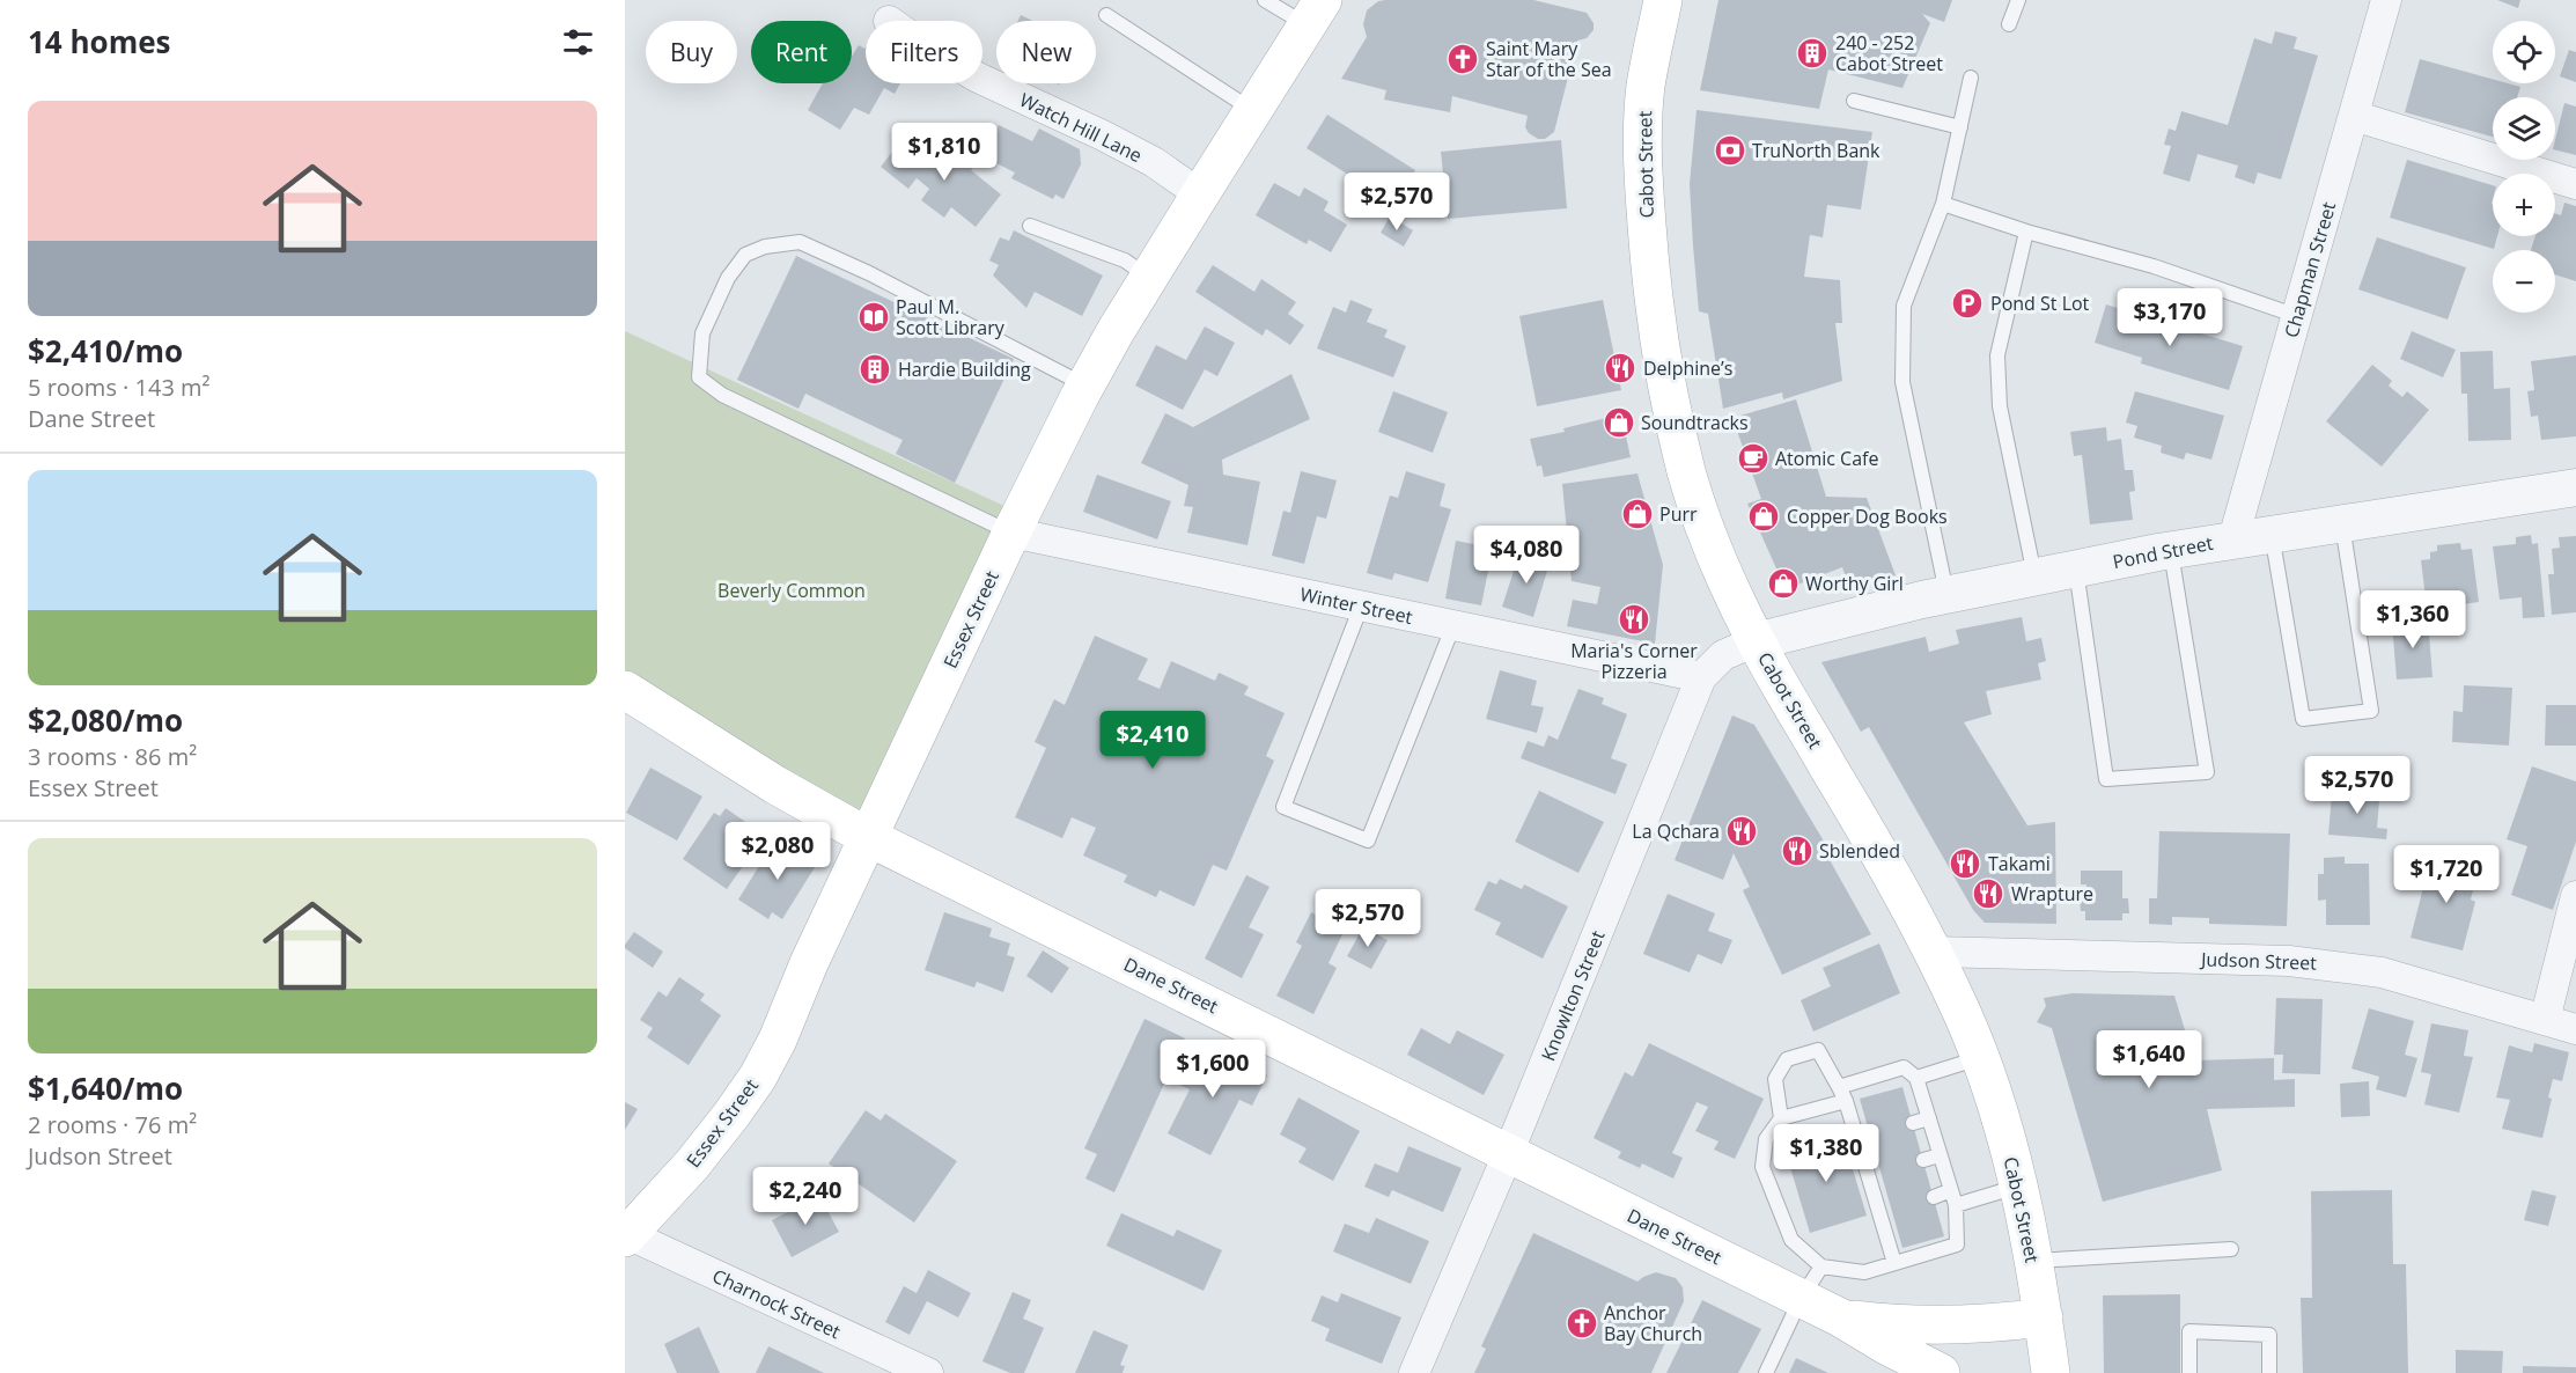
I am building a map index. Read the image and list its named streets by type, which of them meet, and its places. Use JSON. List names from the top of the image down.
{
  "streets": {
    "main road": ["Cabot Street", "Essex Street", "Dane Street"],
    "street": [
      "Watch Hill Lane",
      "Chapman Street",
      "Pond Street",
      "Winter Street",
      "Judson Street",
      "Knowlton Street",
      "Charnock Street"
    ]
  },
  "crossings": [
    ["Watch Hill Lane", "Essex Street"],
    ["Cabot Street", "Pond Street"],
    ["Cabot Street", "Judson Street"],
    ["Cabot Street", "Dane Street"],
    ["Cabot Street", "Knowlton Street"],
    ["Chapman Street", "Pond Street"],
    ["Pond Street", "Knowlton Street"],
    ["Winter Street", "Essex Street"],
    ["Winter Street", "Knowlton Street"],
    ["Essex Street", "Dane Street"],
    ["Essex Street", "Charnock Street"],
    ["Dane Street", "Knowlton Street"]
  ],
  "parks": ["Beverly Common"],
  "places": {
    "building": ["240 - 252 Cabot Street", "Hardie Building"],
    "church": ["Saint Mary Star of the Sea", "Anchor Bay Church"],
    "bank": ["TruNorth Bank"],
    "parking": ["Pond St Lot"],
    "library": ["Paul M. Scott Library"],
    "restaurant": [
      "Delphine’s",
      "Maria's Corner Pizzeria",
      "La Qchara",
      "Sblended",
      "Takami",
      "Wrapture"
    ],
    "shop": [
      "Soundtracks",
      "Purr",
      "Copper Dog Books",
      "Worthy Girl"
    ],
    "cafe": ["Atomic Cafe"]
  },
  "page": {
    "heading": "14 homes",
    "map_buttons": ["+", "−"],
    "chip": [
      "Buy",
      "Rent",
      "Filters",
      "New"
    ],
    "list": [
      {
        "name": "$2,410/mo",
        "note": "5 rooms · 143 m² · Dane Street"
      },
      {
        "name": "$2,080/mo",
        "note": "3 rooms · 86 m² · Essex Street"
      },
      {
        "name": "$1,640/mo",
        "note": "2 rooms · 76 m² · Judson Street"
      }
    ],
    "price": [
      "$1,810",
      "$2,570",
      "$3,170",
      "$4,080",
      "$1,360",
      "$2,410",
      "$2,570",
      "$2,080",
      "$1,720",
      "$2,570",
      "$1,640",
      "$1,600",
      "$1,380",
      "$2,240"
    ]
  }
}
